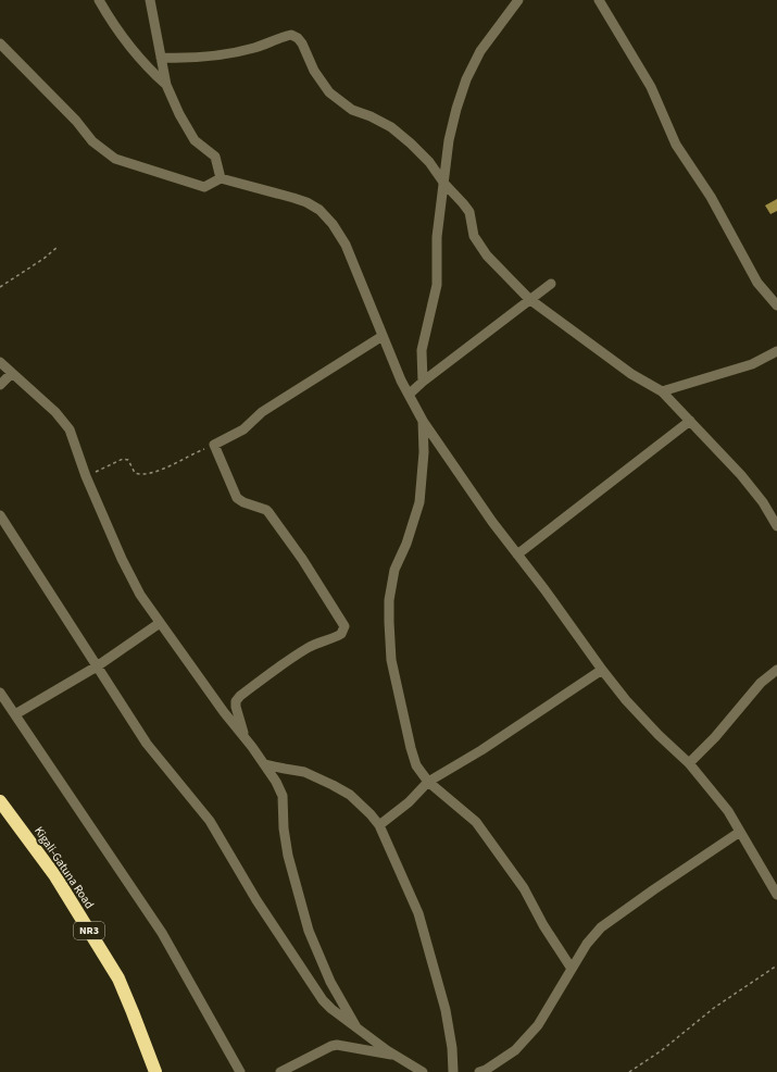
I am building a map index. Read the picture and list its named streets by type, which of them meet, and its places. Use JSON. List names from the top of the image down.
{
  "streets": {
    "highway": ["Kigali-Gatuna Road", "NR3"]
  }
}
